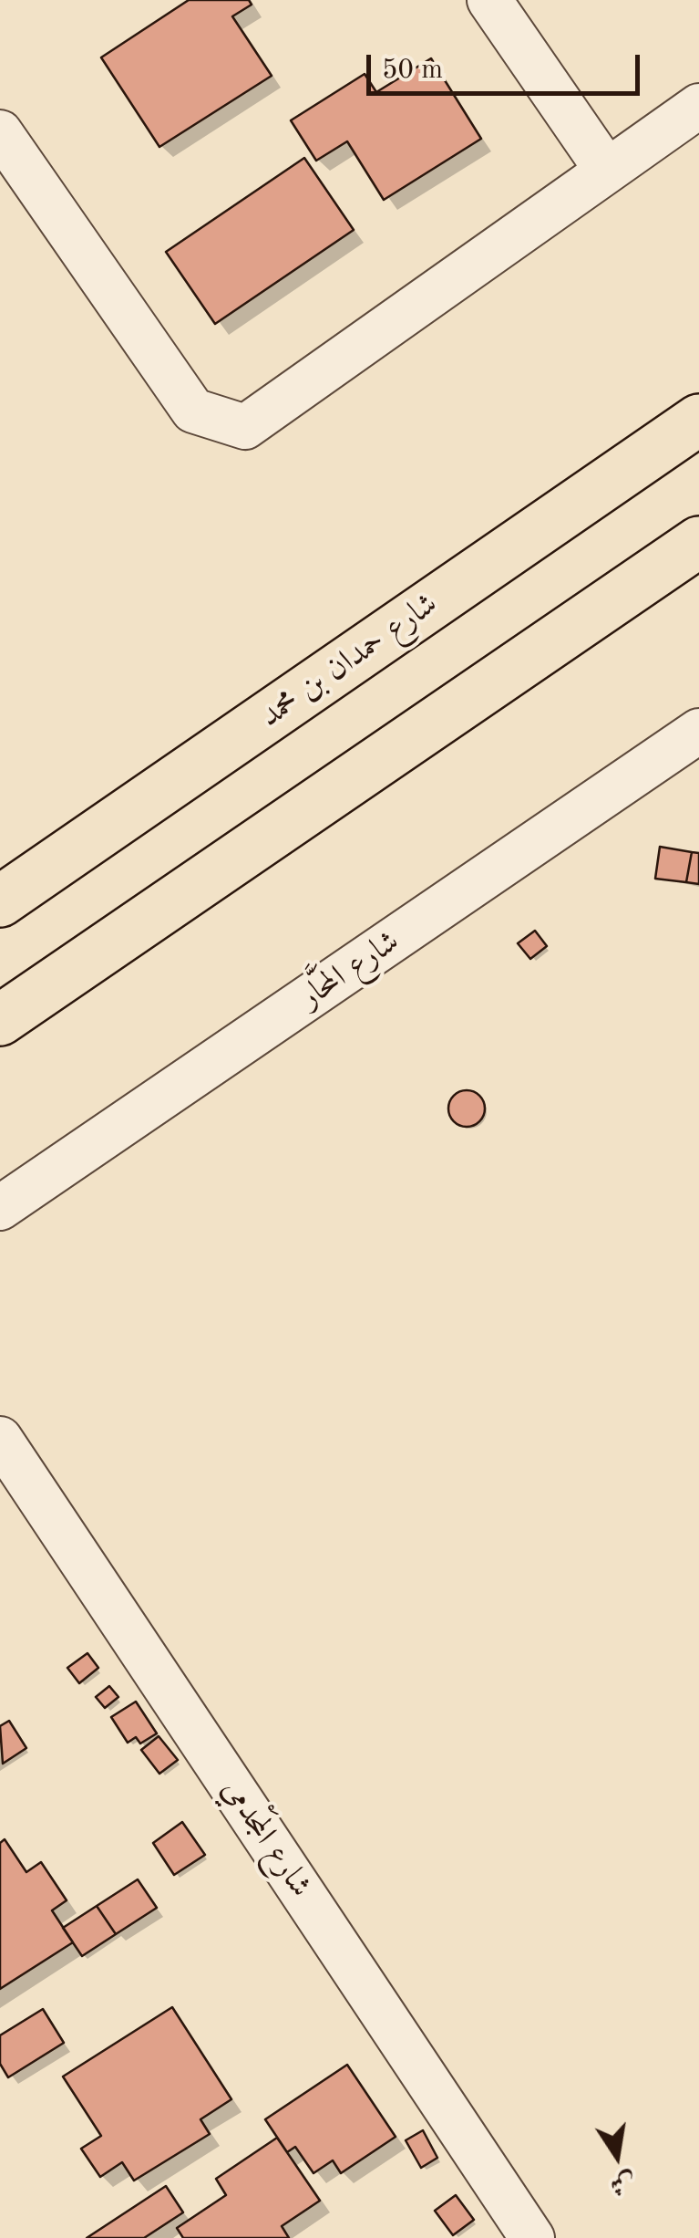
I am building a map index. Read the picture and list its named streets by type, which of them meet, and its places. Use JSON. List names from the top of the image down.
{
  "streets": {
    "main road": ["شارع حمدان بن محمد"],
    "street": ["شارع المَحَّار", "شارع المَجْدمي"]
  },
  "scale_bar": "50 m",
  "north": "bottom"
}
